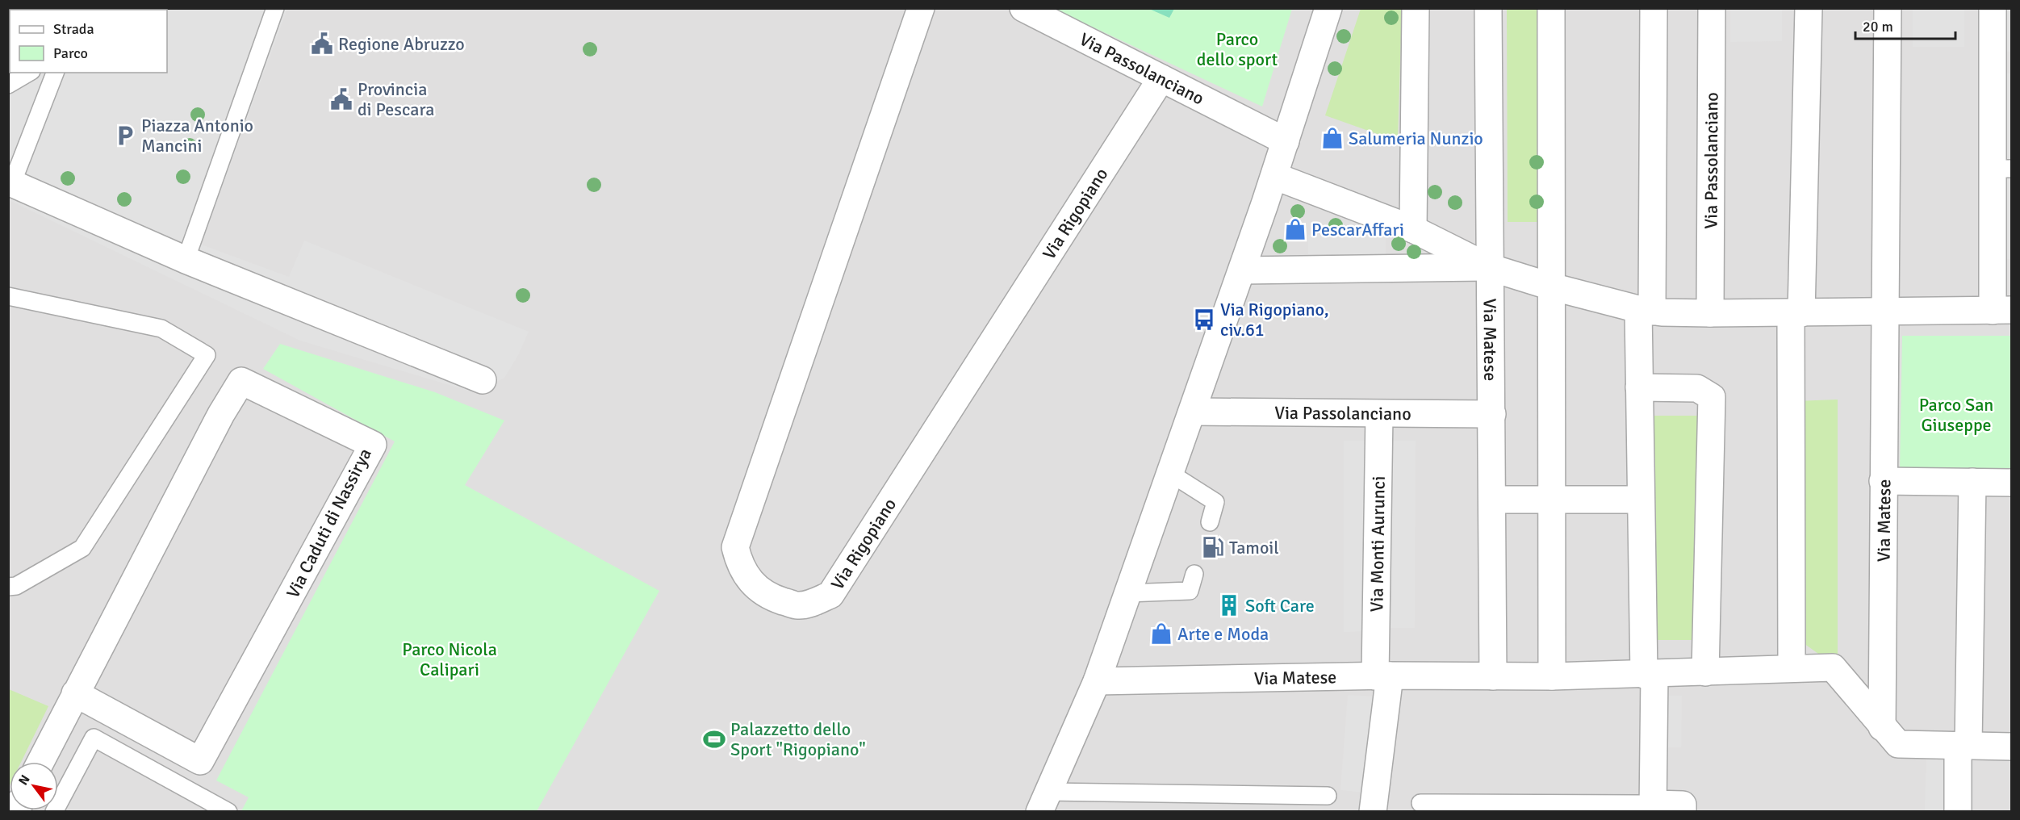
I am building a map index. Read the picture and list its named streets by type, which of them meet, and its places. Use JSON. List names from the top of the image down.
{
  "streets": {
    "street": [
      "Via Passolanciano",
      "Via Rigopiano",
      "Via Matese",
      "Via Caduti di Nassirya",
      "Via Monti Aurunci"
    ]
  },
  "crossings": [
    ["Via Passolanciano", "Via Rigopiano"],
    ["Via Passolanciano", "Via Matese"],
    ["Via Passolanciano", "Via Monti Aurunci"],
    ["Via Matese", "Via Monti Aurunci"]
  ],
  "parks": ["Parco dello sport", "Parco San Giuseppe", "Parco Nicola Calipari"],
  "places": {
    "public building": ["Regione Abruzzo", "Provincia di Pescara"],
    "parking": ["Piazza Antonio Mancini"],
    "shop": ["Salumeria Nunzio", "PescarAffari", "Arte e Moda"],
    "bus stop": ["Via Rigopiano, civ.61"],
    "fuel station": ["Tamoil"],
    "building": ["Soft Care"],
    "sports": ["Palazzetto dello Sport \"Rigopiano\""]
  },
  "legend": ["Strada", "Parco"],
  "scale_bar": "20 m",
  "north": "top left"
}
